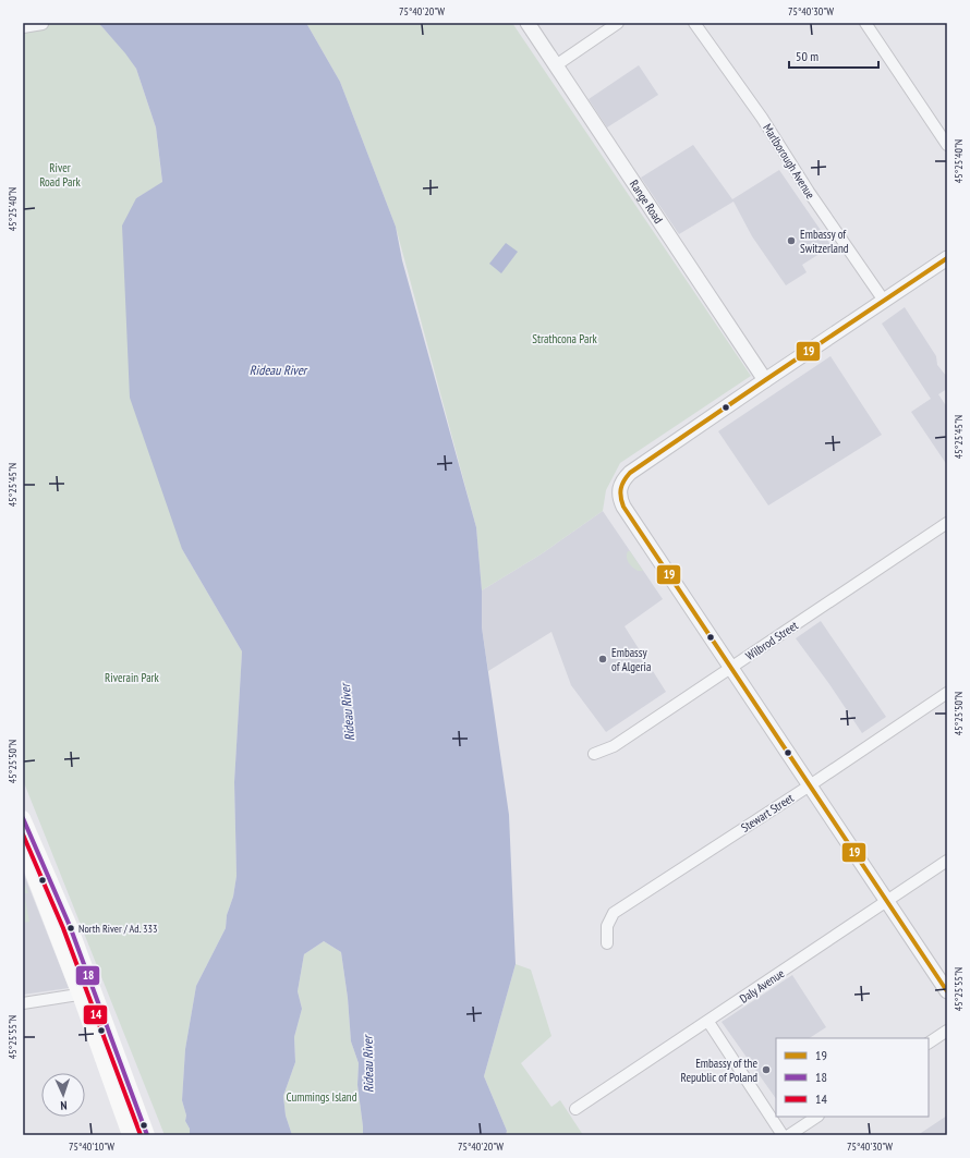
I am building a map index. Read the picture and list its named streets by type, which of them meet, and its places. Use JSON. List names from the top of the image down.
{
  "streets": {
    "street": [
      "Marlborough Avenue",
      "Range Road",
      "Wilbrod Street",
      "Stewart Street",
      "Daly Avenue"
    ]
  },
  "water": ["Rideau River"],
  "parks": [
    "River Road Park",
    "Strathcona Park",
    "Riverain Park",
    "Cummings Island"
  ],
  "places": [
    "Embassy of Switzerland",
    "Embassy of Algeria",
    "North River / Ad. 333",
    "Embassy of the Republic of Poland"
  ],
  "lines": ["transit line 19", "transit line 18", "transit line 14"],
  "legend": ["19", "18", "14"],
  "scale_bar": "50 m",
  "north": "bottom",
  "coordinates": [
    "75°40'20\"W",
    "75°40'30\"W",
    "45°25'40\"N",
    "45°25'45\"N",
    "45°25'50\"N",
    "45°25'55\"N",
    "75°40'10\"W"
  ]
}
